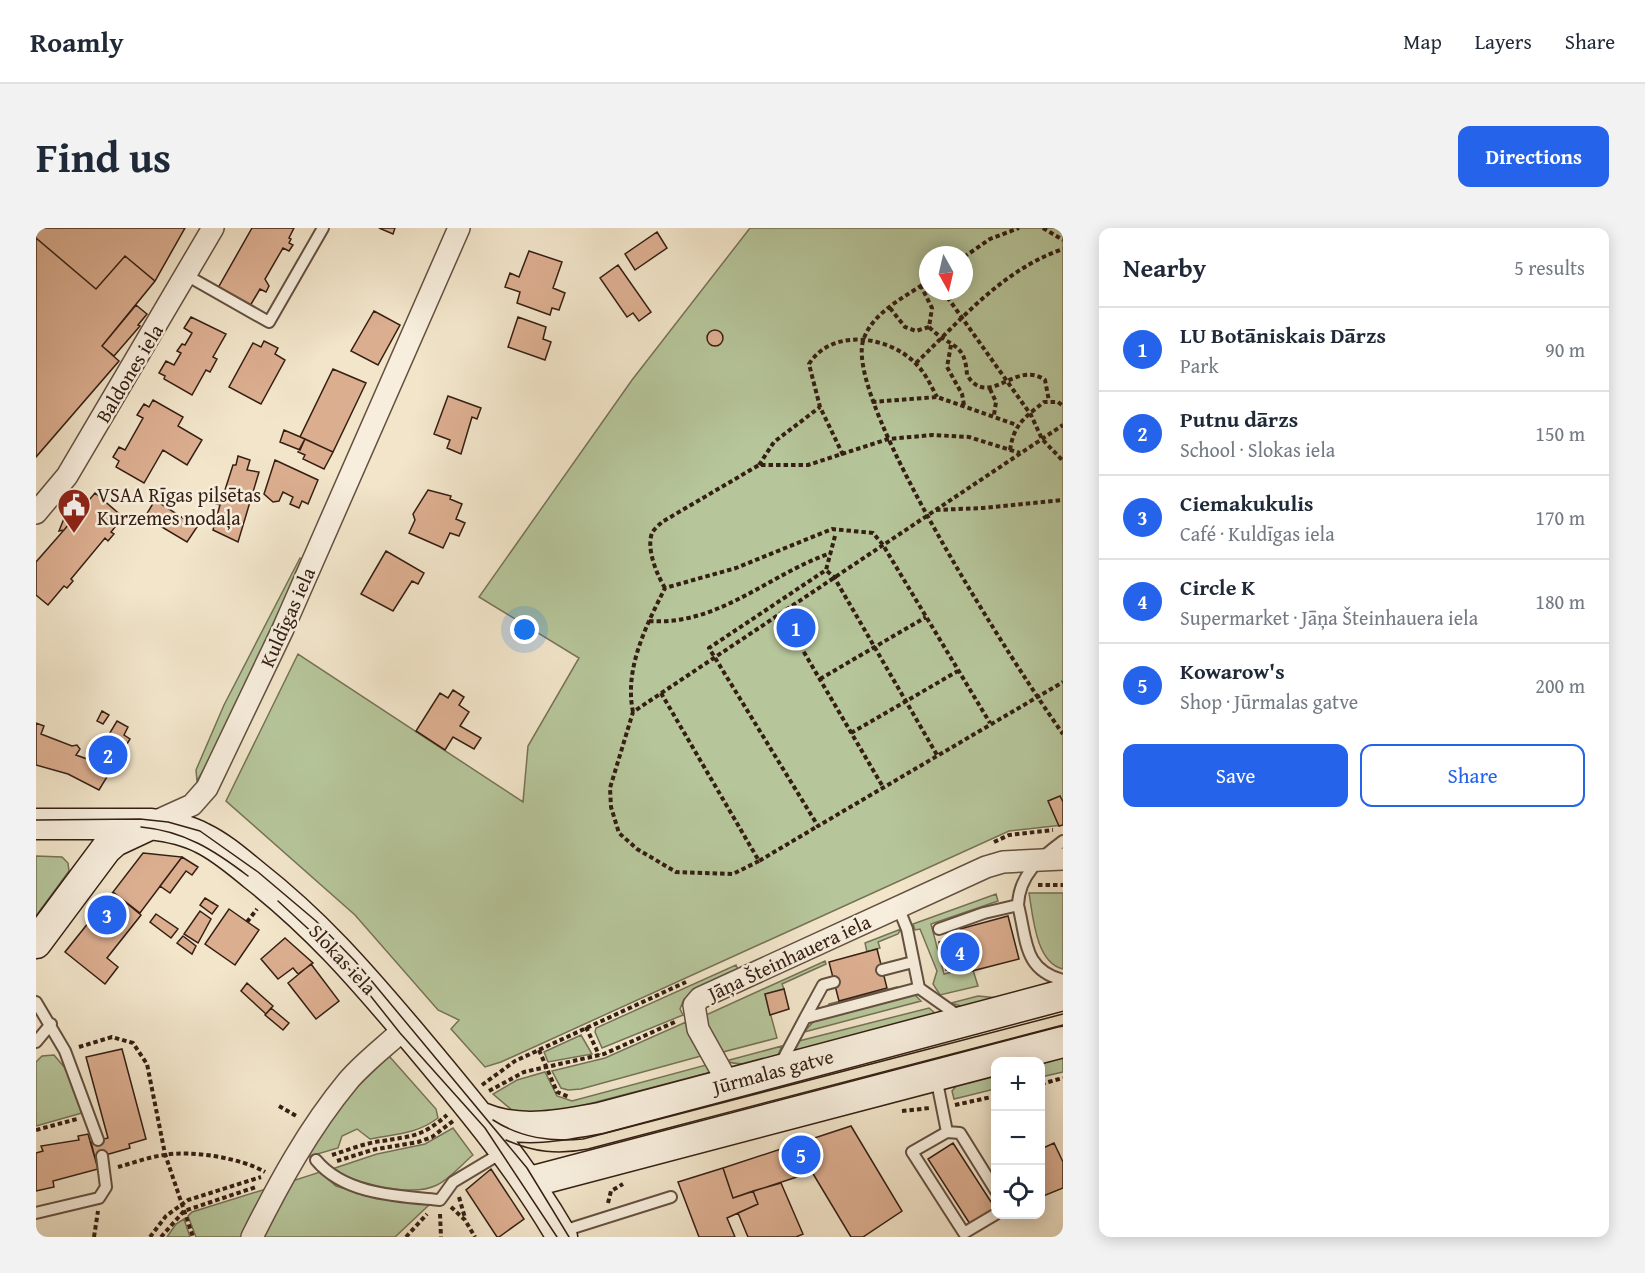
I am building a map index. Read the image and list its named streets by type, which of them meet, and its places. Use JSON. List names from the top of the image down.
{
  "streets": {
    "main road": ["Kuldīgas iela", "Slokas iela", "Jūrmalas gatve"],
    "street": ["Baldones iela", "Jāņa Šteinhauera iela"]
  },
  "crossings": [
    ["Kuldīgas iela", "Slokas iela"],
    ["Slokas iela", "Jūrmalas gatve"]
  ],
  "places": {
    "public building": ["VSAA Rīgas pilsētas Kurzemes nodaļa"]
  },
  "north": "bottom",
  "page": {
    "header": "Roamly",
    "nav": ["Map", "Layers", "Share"],
    "title": "Find us",
    "buttons": [
      "Directions",
      ["Save", "Share"]
    ],
    "heading": ["Nearby", "5 results"],
    "list": [
      {
        "mark": "1",
        "name": "LU Botāniskais Dārzs",
        "note": "Park",
        "value": "90 m"
      },
      {
        "mark": "2",
        "name": "Putnu dārzs",
        "note": "School · Slokas iela",
        "value": "150 m"
      },
      {
        "mark": "3",
        "name": "Ciemakukulis",
        "note": "Café · Kuldīgas iela",
        "value": "170 m"
      },
      {
        "mark": "4",
        "name": "Circle K",
        "note": "Supermarket · Jāņa Šteinhauera iela",
        "value": "180 m"
      },
      {
        "mark": "5",
        "name": "Kowarow's",
        "note": "Shop · Jūrmalas gatve",
        "value": "200 m"
      }
    ],
    "pins": [
      "1",
      "2",
      "3",
      "4",
      "5"
    ],
    "map_buttons": ["+", "−"]
  }
}
